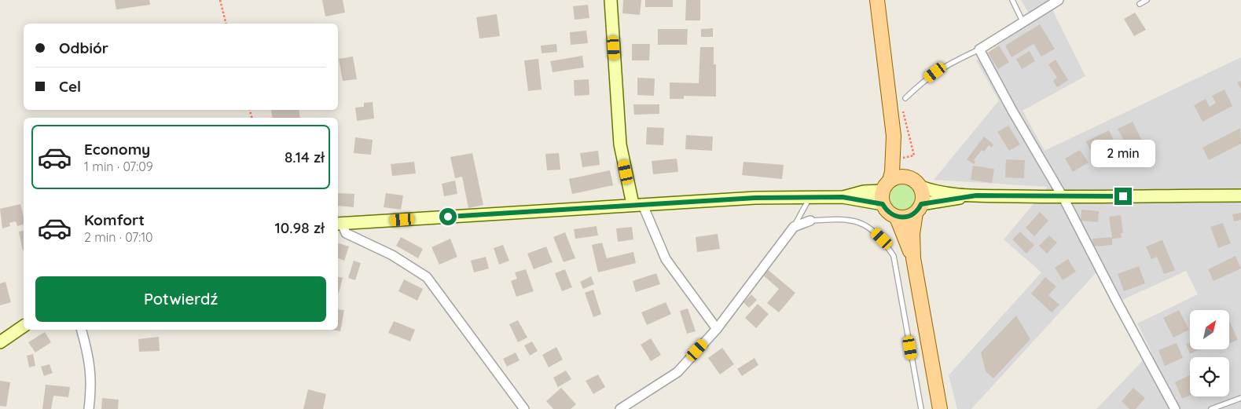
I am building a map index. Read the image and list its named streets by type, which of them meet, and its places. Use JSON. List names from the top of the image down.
{
  "north": "top right",
  "page": {
    "banner": ["Odbiór", "Cel"],
    "list": [
      {
        "name": "Economy",
        "note": "1 min · 07:09",
        "value": "8.14 zł"
      },
      {
        "name": "Komfort",
        "note": "2 min · 07:10",
        "value": "10.98 zł"
      }
    ],
    "bubble": "2 min",
    "buttons": "Potwierdź"
  }
}
